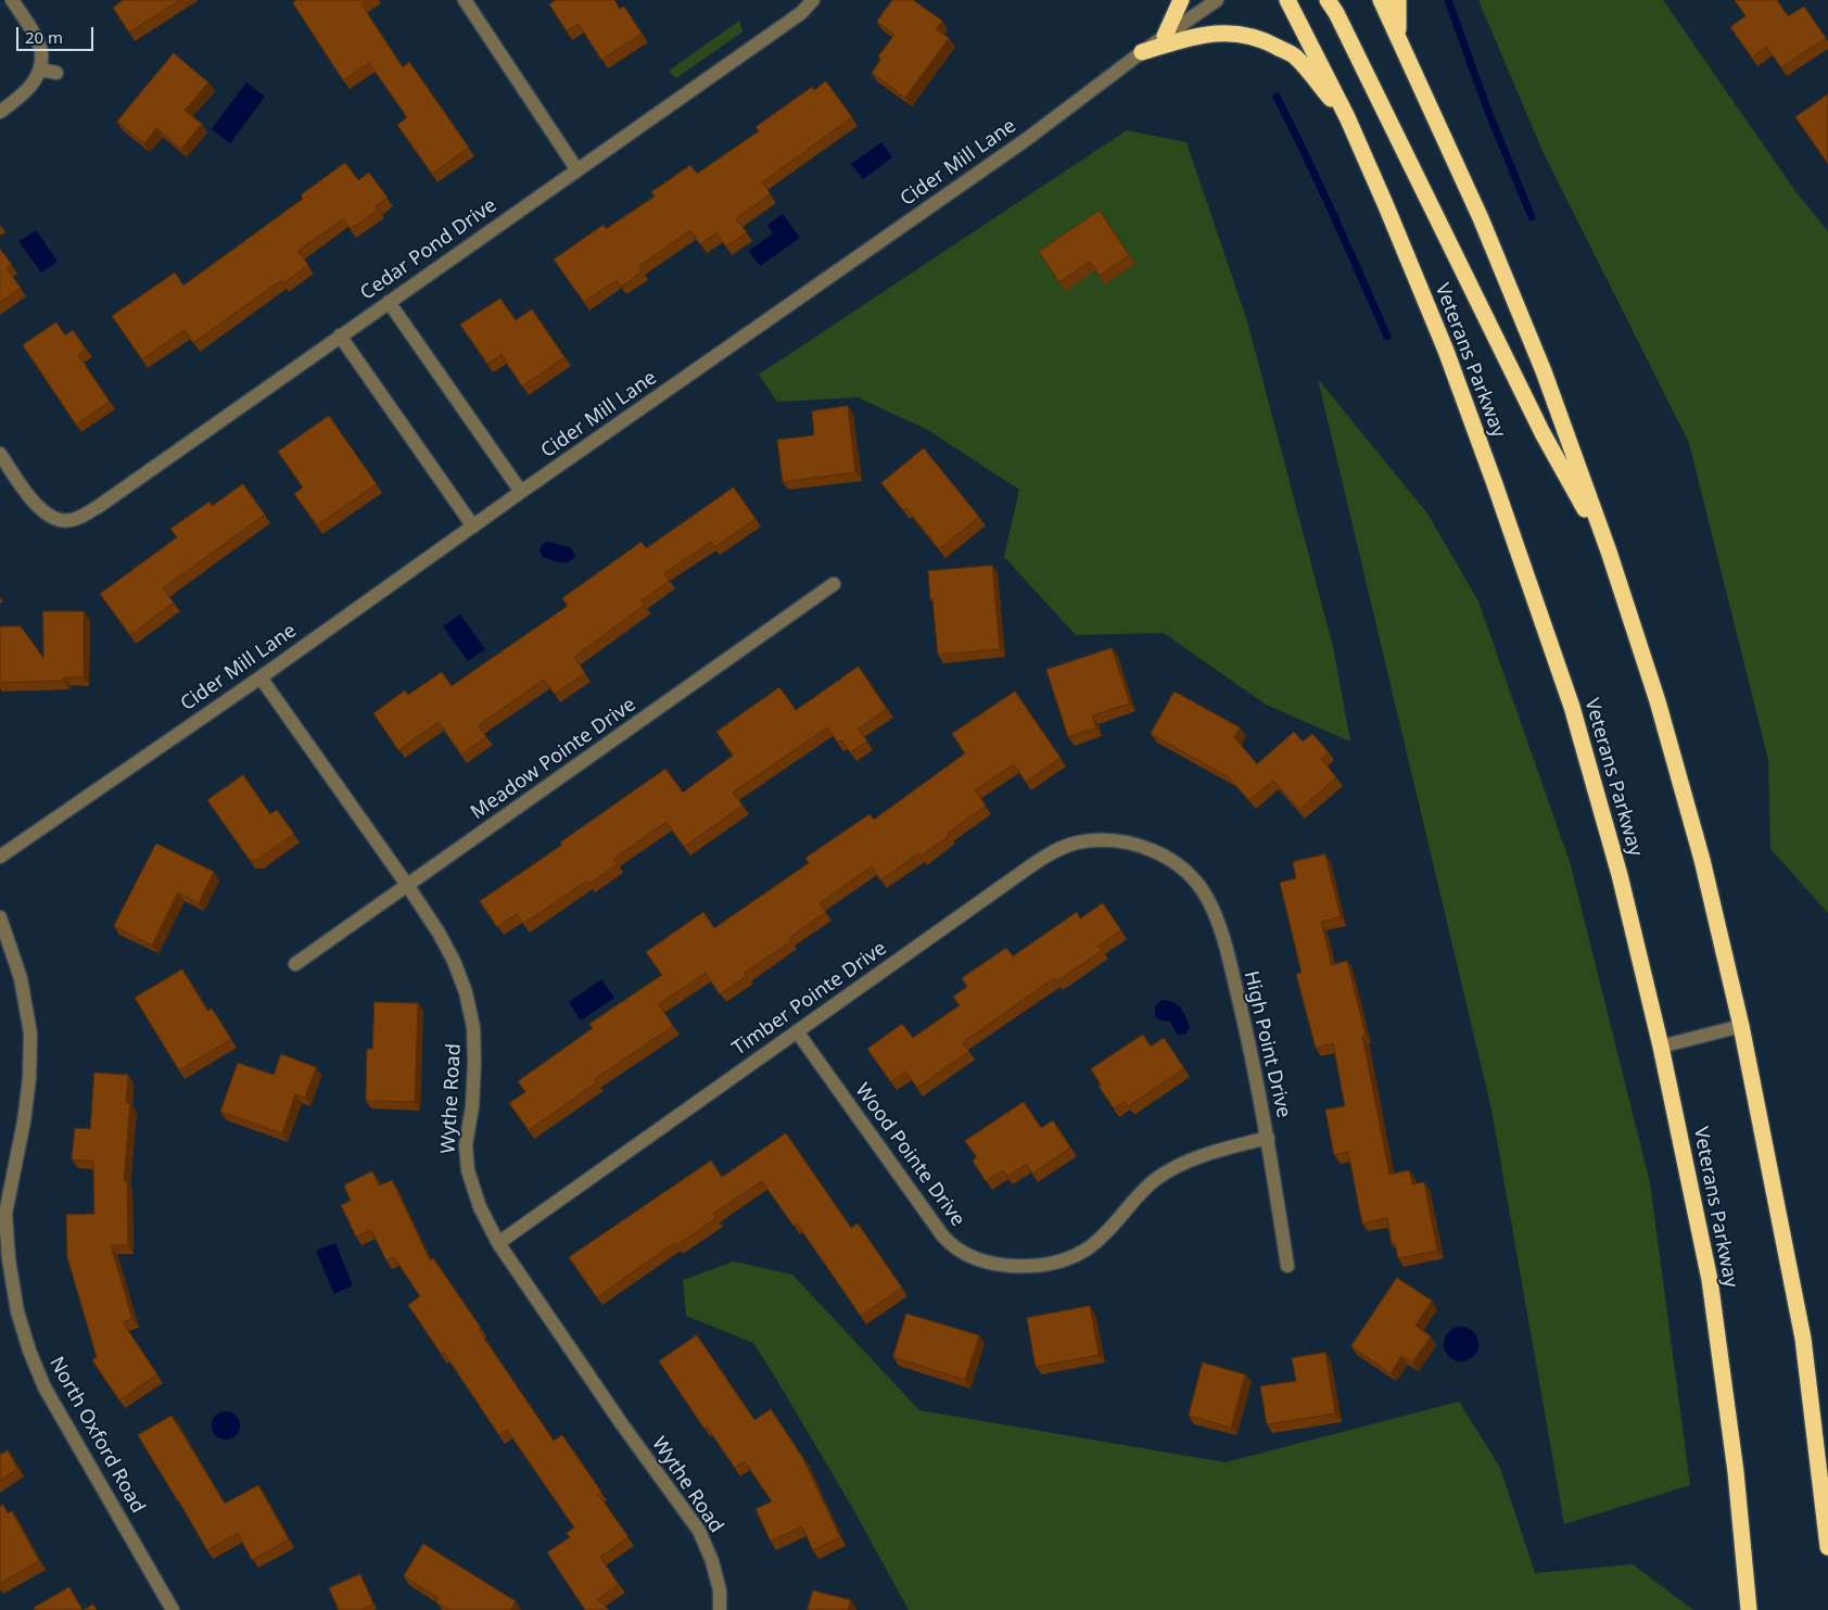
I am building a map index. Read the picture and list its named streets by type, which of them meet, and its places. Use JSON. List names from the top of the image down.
{
  "streets": {
    "highway": ["Veterans Parkway"],
    "street": [
      "Cider Mill Lane",
      "Cedar Pond Drive",
      "Meadow Pointe Drive",
      "Timber Pointe Drive",
      "High Point Drive",
      "Wythe Road",
      "Wood Pointe Drive",
      "North Oxford Road"
    ]
  },
  "crossings": [
    ["Cider Mill Lane", "Wythe Road"],
    ["Meadow Pointe Drive", "Wythe Road"],
    ["Timber Pointe Drive", "High Point Drive"],
    ["Timber Pointe Drive", "Wythe Road"],
    ["Timber Pointe Drive", "Wood Pointe Drive"],
    ["High Point Drive", "Wood Pointe Drive"]
  ],
  "scale_bar": "20 m"
}
